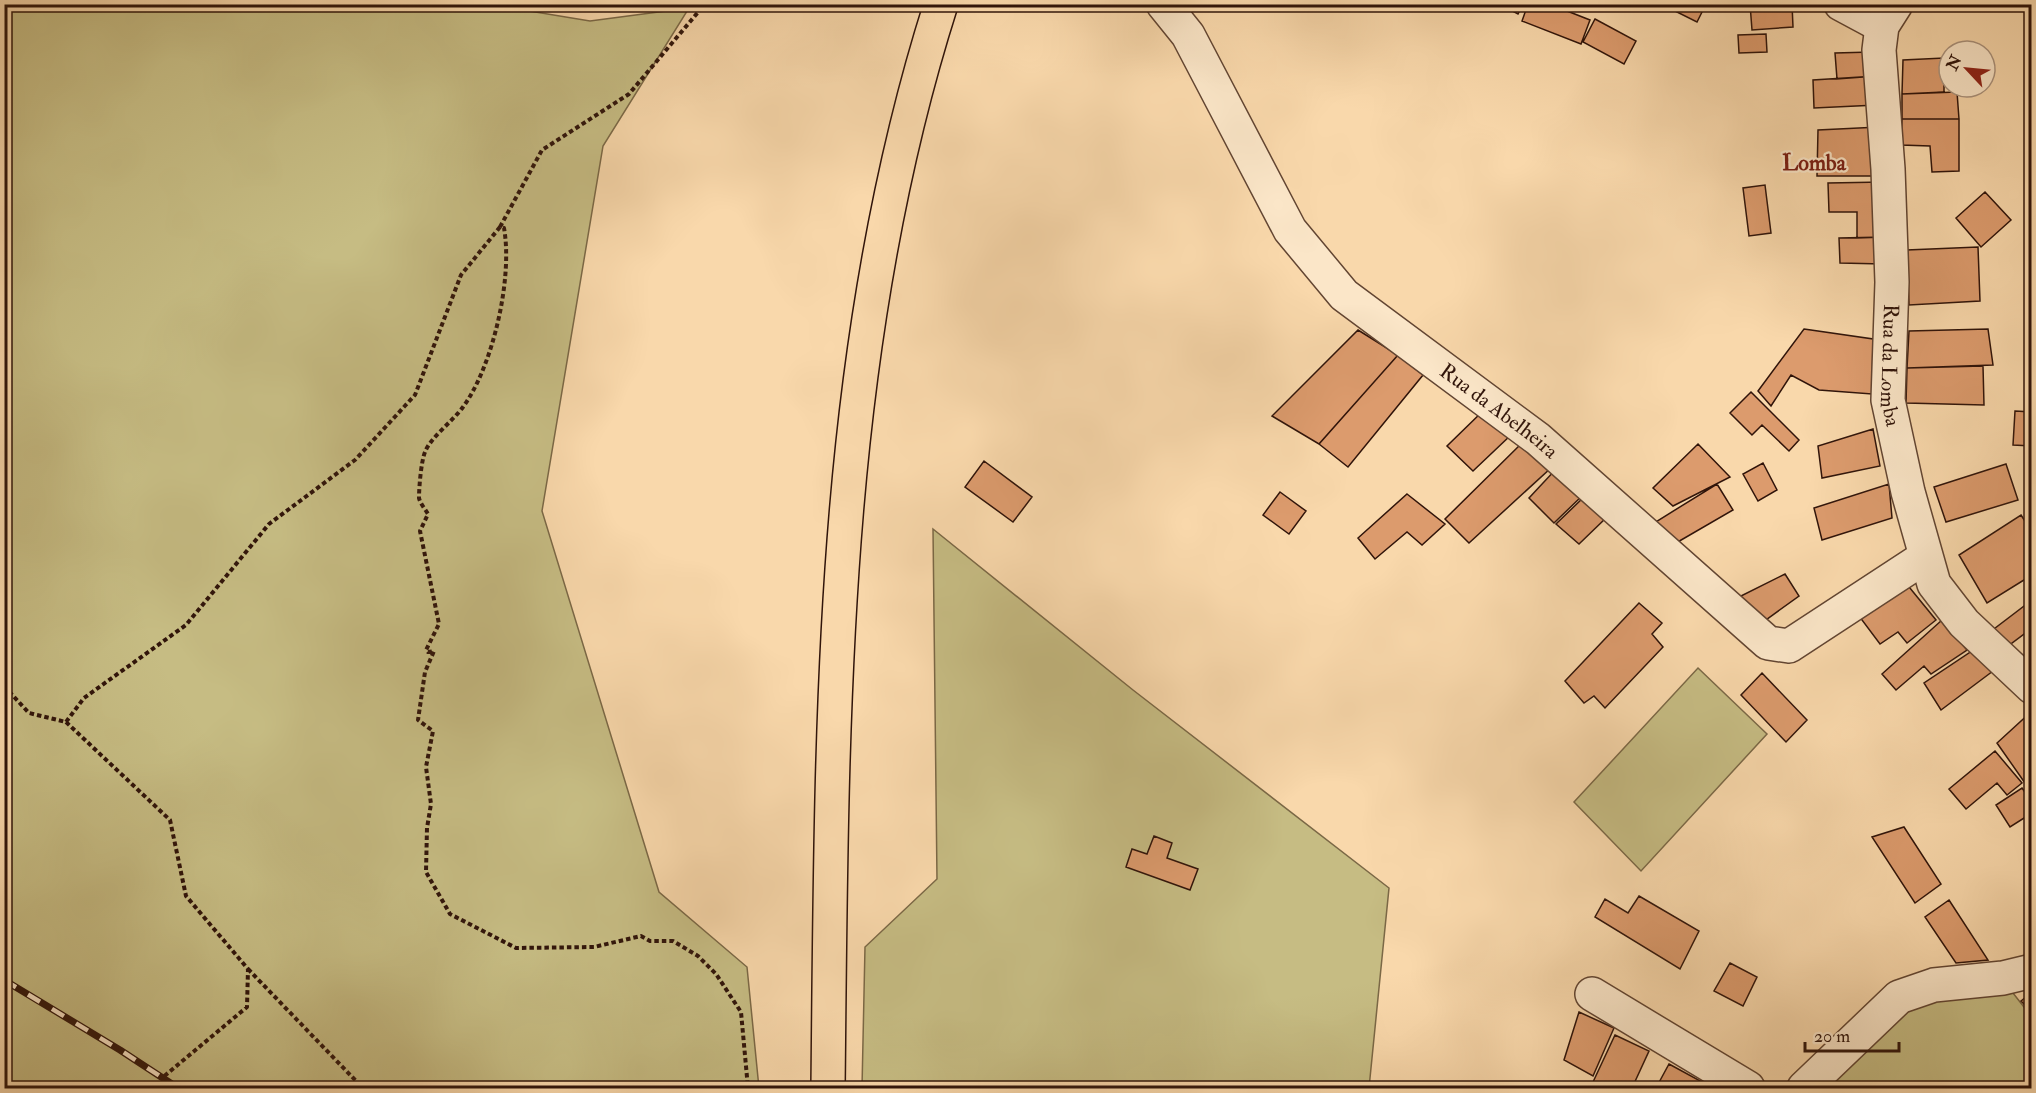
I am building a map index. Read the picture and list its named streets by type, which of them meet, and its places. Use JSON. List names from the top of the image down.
{
  "streets": {
    "street": ["Rua da Lomba", "Rua da Abelheira"]
  },
  "crossings": [
    ["Rua da Lomba", "Rua da Abelheira"]
  ],
  "districts": ["Lomba"],
  "scale_bar": "20 m",
  "north": "top left"
}
